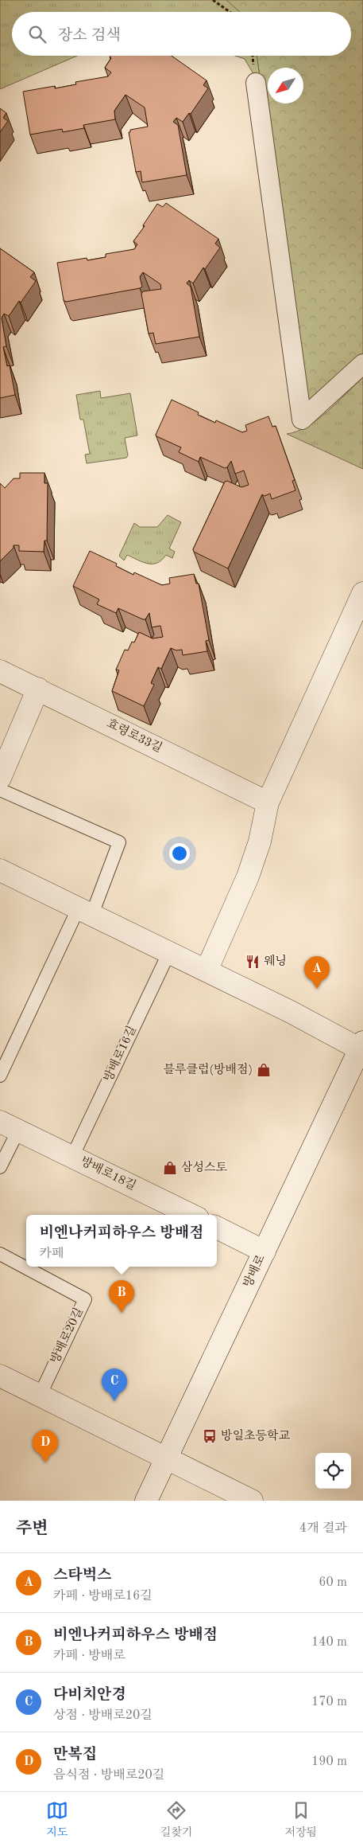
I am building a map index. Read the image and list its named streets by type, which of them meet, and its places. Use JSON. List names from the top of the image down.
{
  "streets": {
    "street": ["효령로33길", "방배로18길", "방배로"],
    "lane": ["방배로16길", "방배로20길"]
  },
  "crossings": [
    ["방배로16길", "방배로18길"]
  ],
  "places": {
    "restaurant": ["웨닝"],
    "shop": ["블루클럽(방배점)", "삼성스토"],
    "bus stop": ["방일초등학교"]
  },
  "north": "bottom left",
  "page": {
    "search": "장소 검색",
    "pins": [
      "A",
      "B",
      "C",
      "D"
    ],
    "popup": ["비엔나커피하우스 방배점", "카페"],
    "heading": ["주변", "4개 결과"],
    "list": [
      {
        "mark": "A",
        "name": "스타벅스",
        "note": "카페 · 방배로16길",
        "value": "60 m"
      },
      {
        "mark": "B",
        "name": "비엔나커피하우스 방배점",
        "note": "카페 · 방배로",
        "value": "140 m"
      },
      {
        "mark": "C",
        "name": "다비치안경",
        "note": "상점 · 방배로20길",
        "value": "170 m"
      },
      {
        "mark": "D",
        "name": "만복집",
        "note": "음식점 · 방배로20길",
        "value": "190 m"
      }
    ],
    "nav": ["지도", "길찾기", "저장됨"]
  }
}
